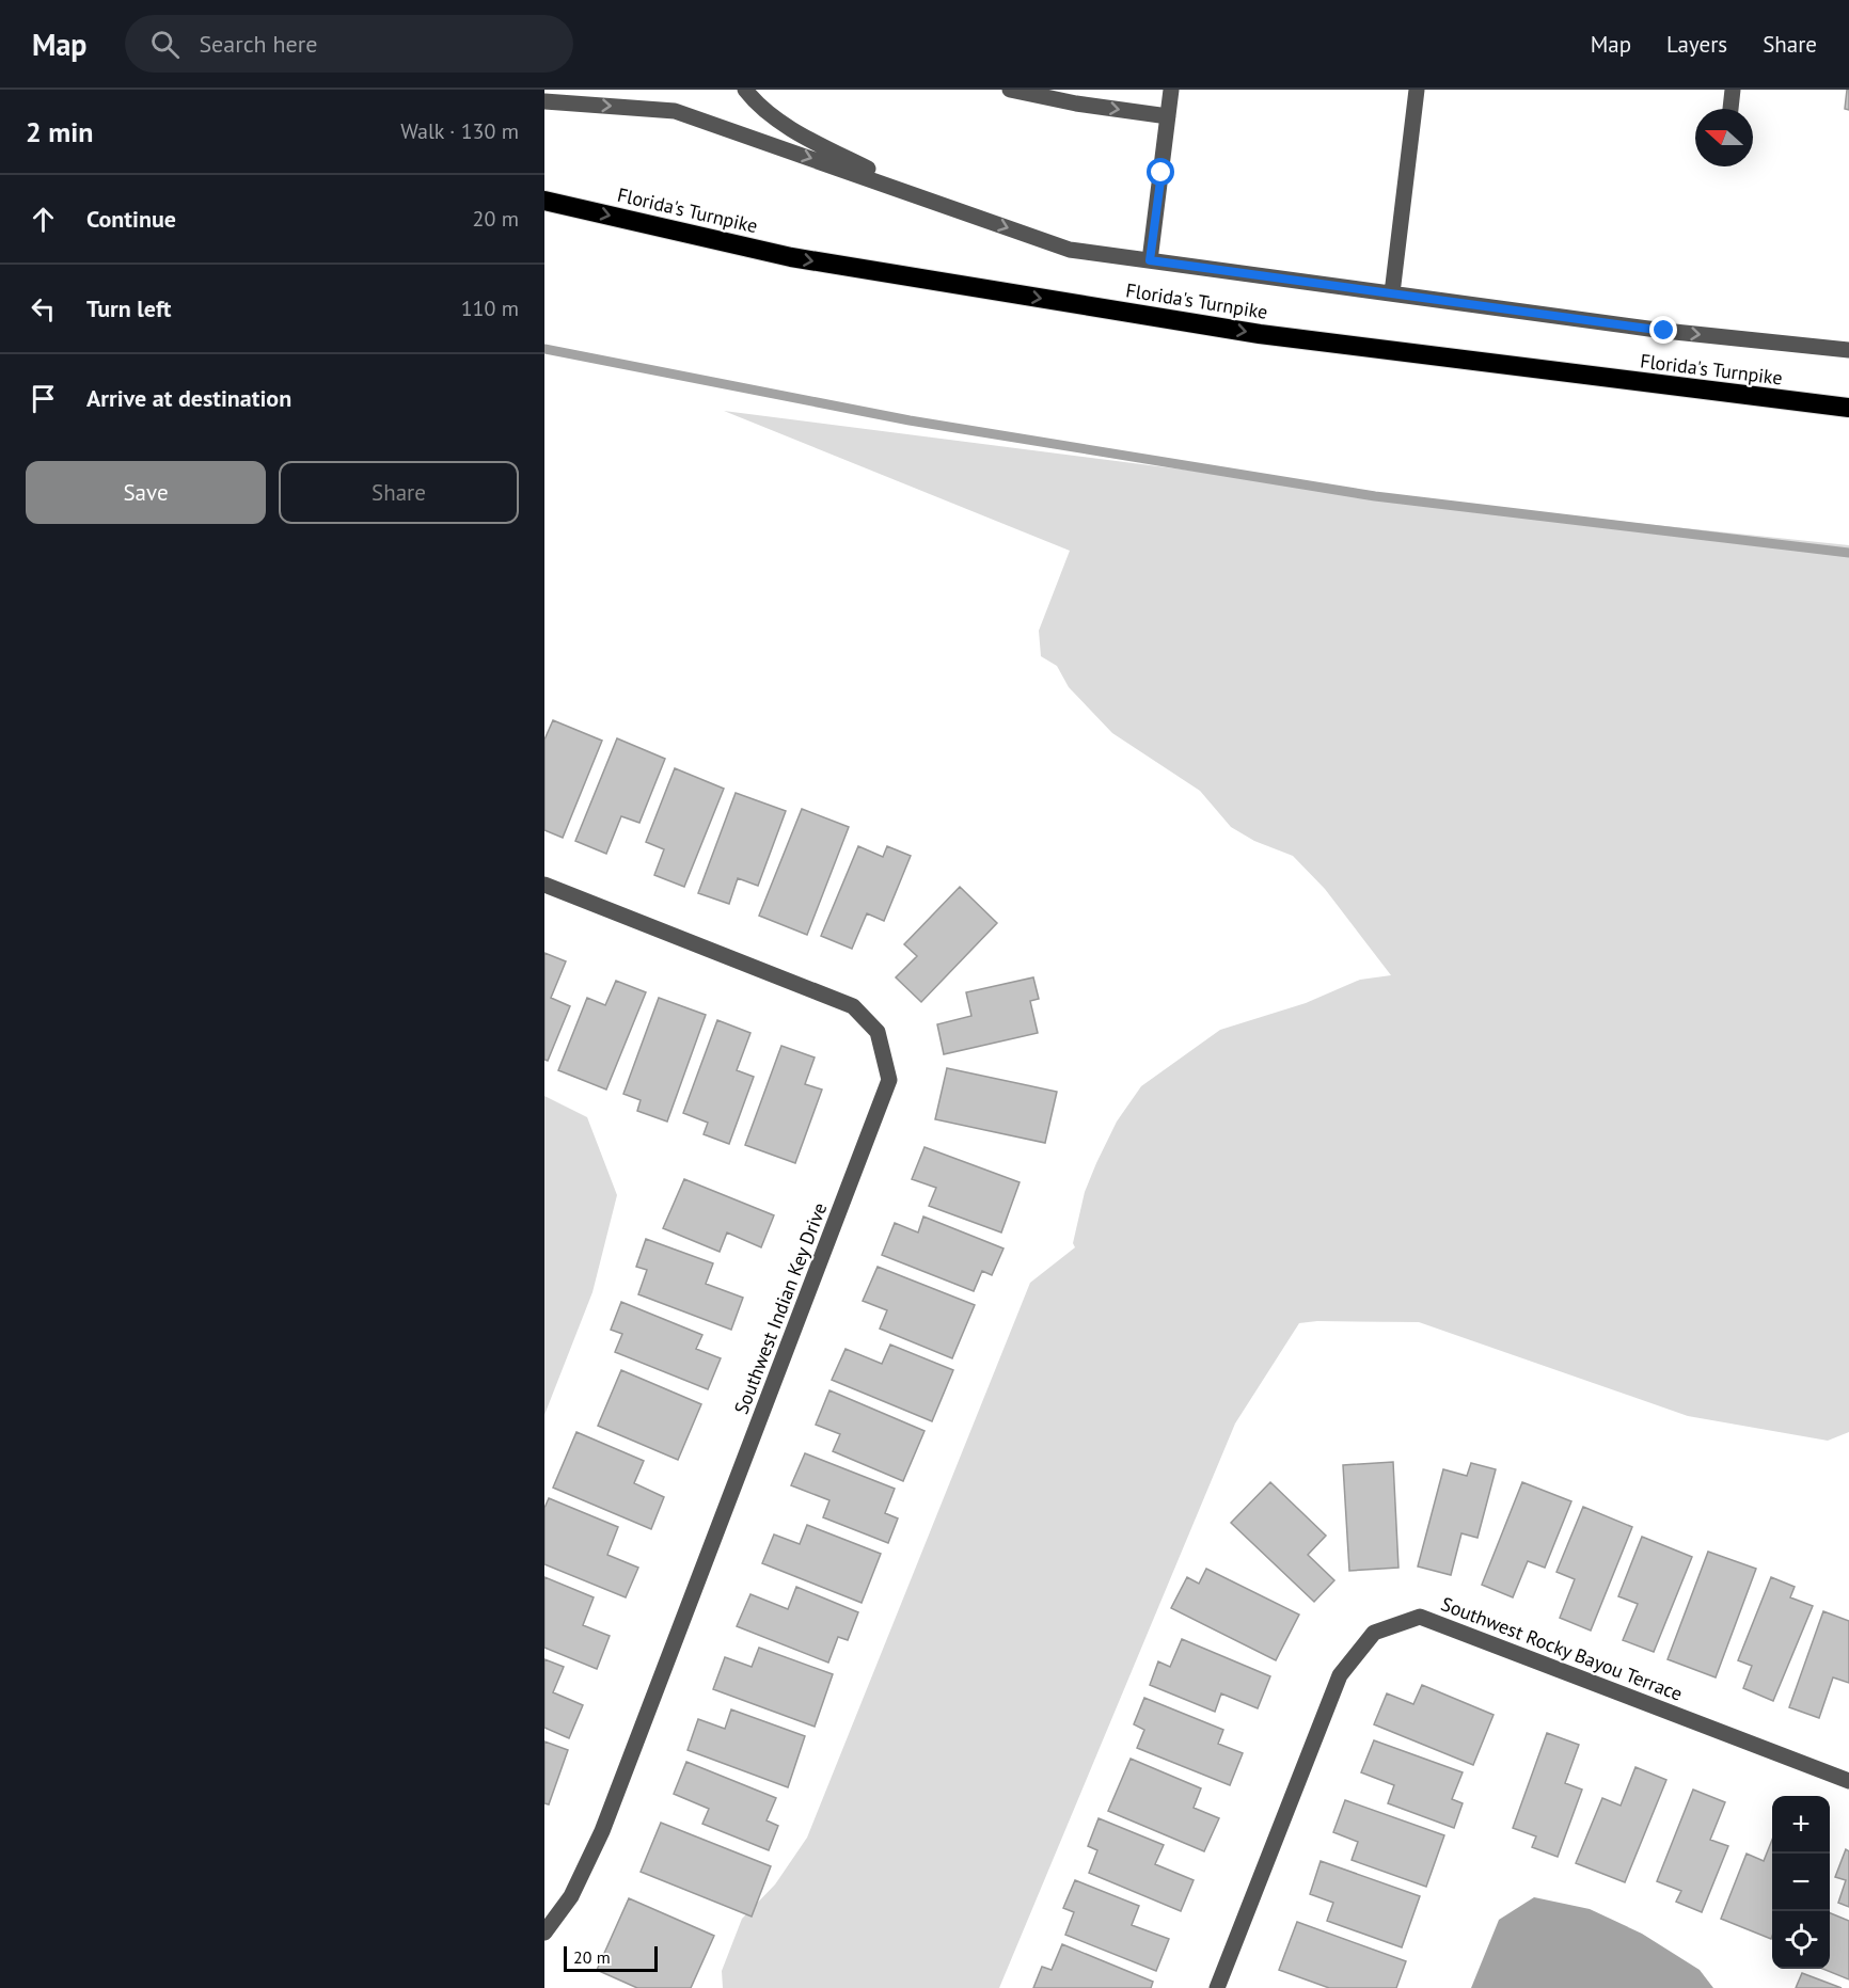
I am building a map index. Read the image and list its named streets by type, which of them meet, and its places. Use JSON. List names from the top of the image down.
{
  "streets": {
    "highway": ["Florida's Turnpike"],
    "street": ["Southwest Indian Key Drive", "Southwest Rocky Bayou Terrace"]
  },
  "one_way": ["Florida's Turnpike"],
  "scale_bar": "20 m",
  "north": "left",
  "page": {
    "header": "Map",
    "search": "Search here",
    "nav": ["Map", "Layers", "Share"],
    "heading": ["2 min", "Walk · 130 m"],
    "list": [
      ["Continue", "20 m"],
      ["Turn left", "110 m"],
      "Arrive at destination"
    ],
    "buttons": ["Save", "Share"],
    "map_buttons": ["+", "−"],
    "scale": "20 m"
  }
}
